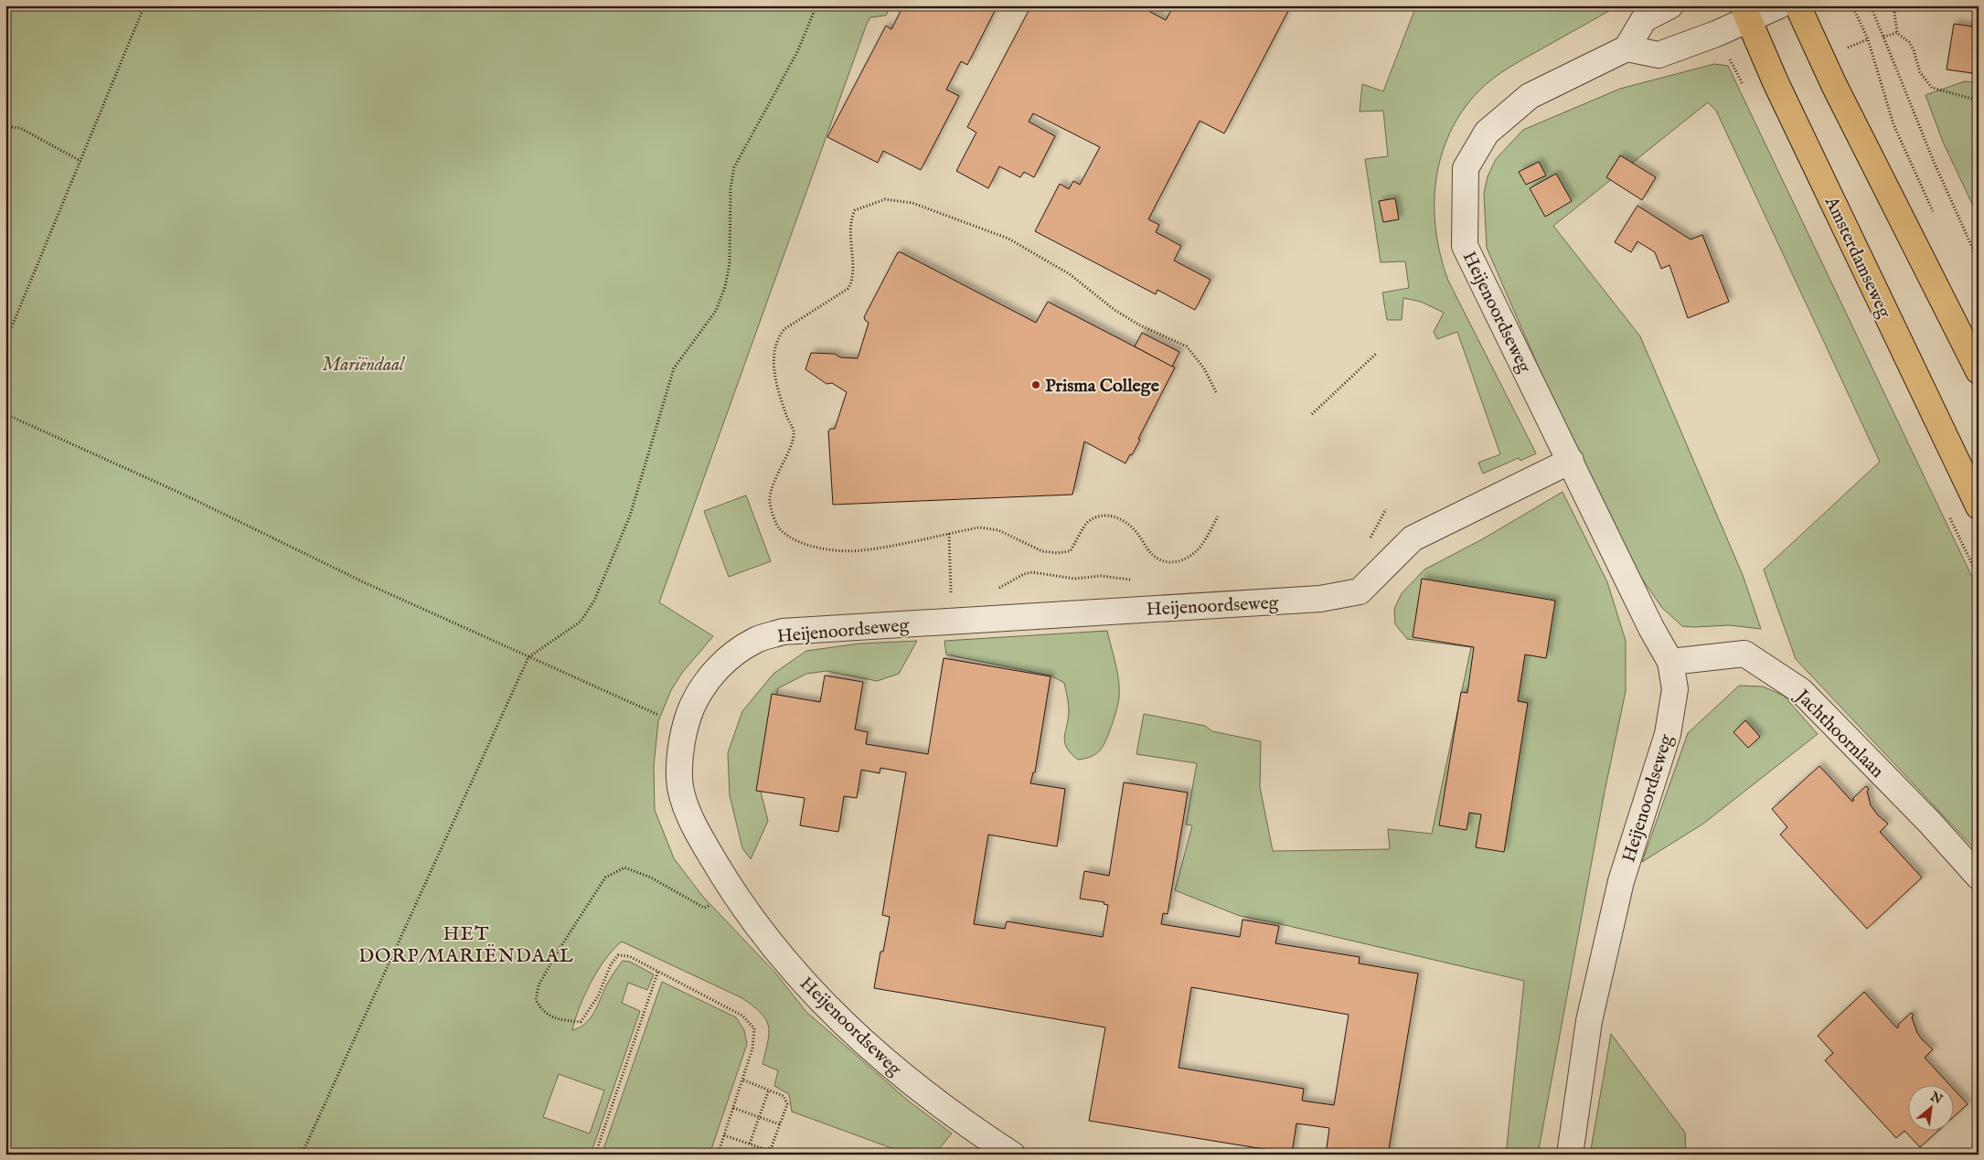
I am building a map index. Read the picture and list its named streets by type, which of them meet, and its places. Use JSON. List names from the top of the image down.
{
  "streets": {
    "main road": ["Amsterdamseweg"],
    "street": ["Heijenoordseweg", "Jachthoornlaan"]
  },
  "crossings": [
    ["Heijenoordseweg", "Jachthoornlaan"]
  ],
  "districts": ["HET DORP/MARIËNDAAL"],
  "parks": ["Mariëndaal"],
  "places": ["Prisma College"],
  "north": "top right"
}
